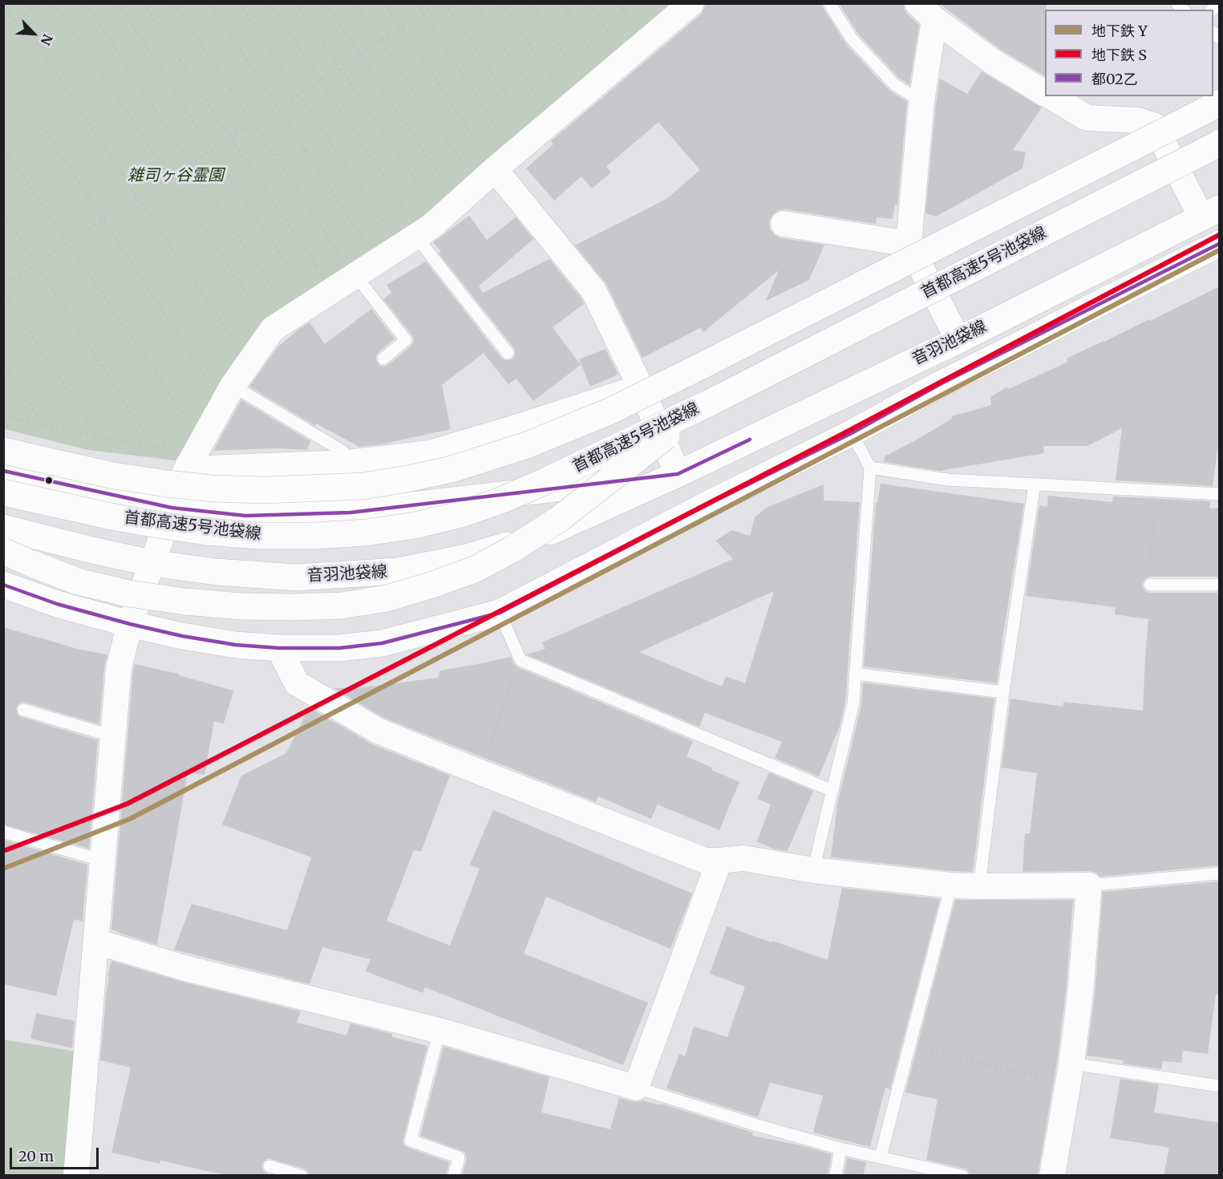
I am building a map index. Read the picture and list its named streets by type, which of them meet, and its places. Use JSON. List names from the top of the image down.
{
  "streets": {
    "main road": ["首都高速5号池袋線", "音羽池袋線"]
  },
  "parks": ["雑司ヶ谷霊園"],
  "lines": ["metro line S", "transit line 都02乙", "metro line Y"],
  "legend": ["地下鉄 Y", "地下鉄 S", "都02乙"],
  "scale_bar": "20 m",
  "north": "bottom right"
}
